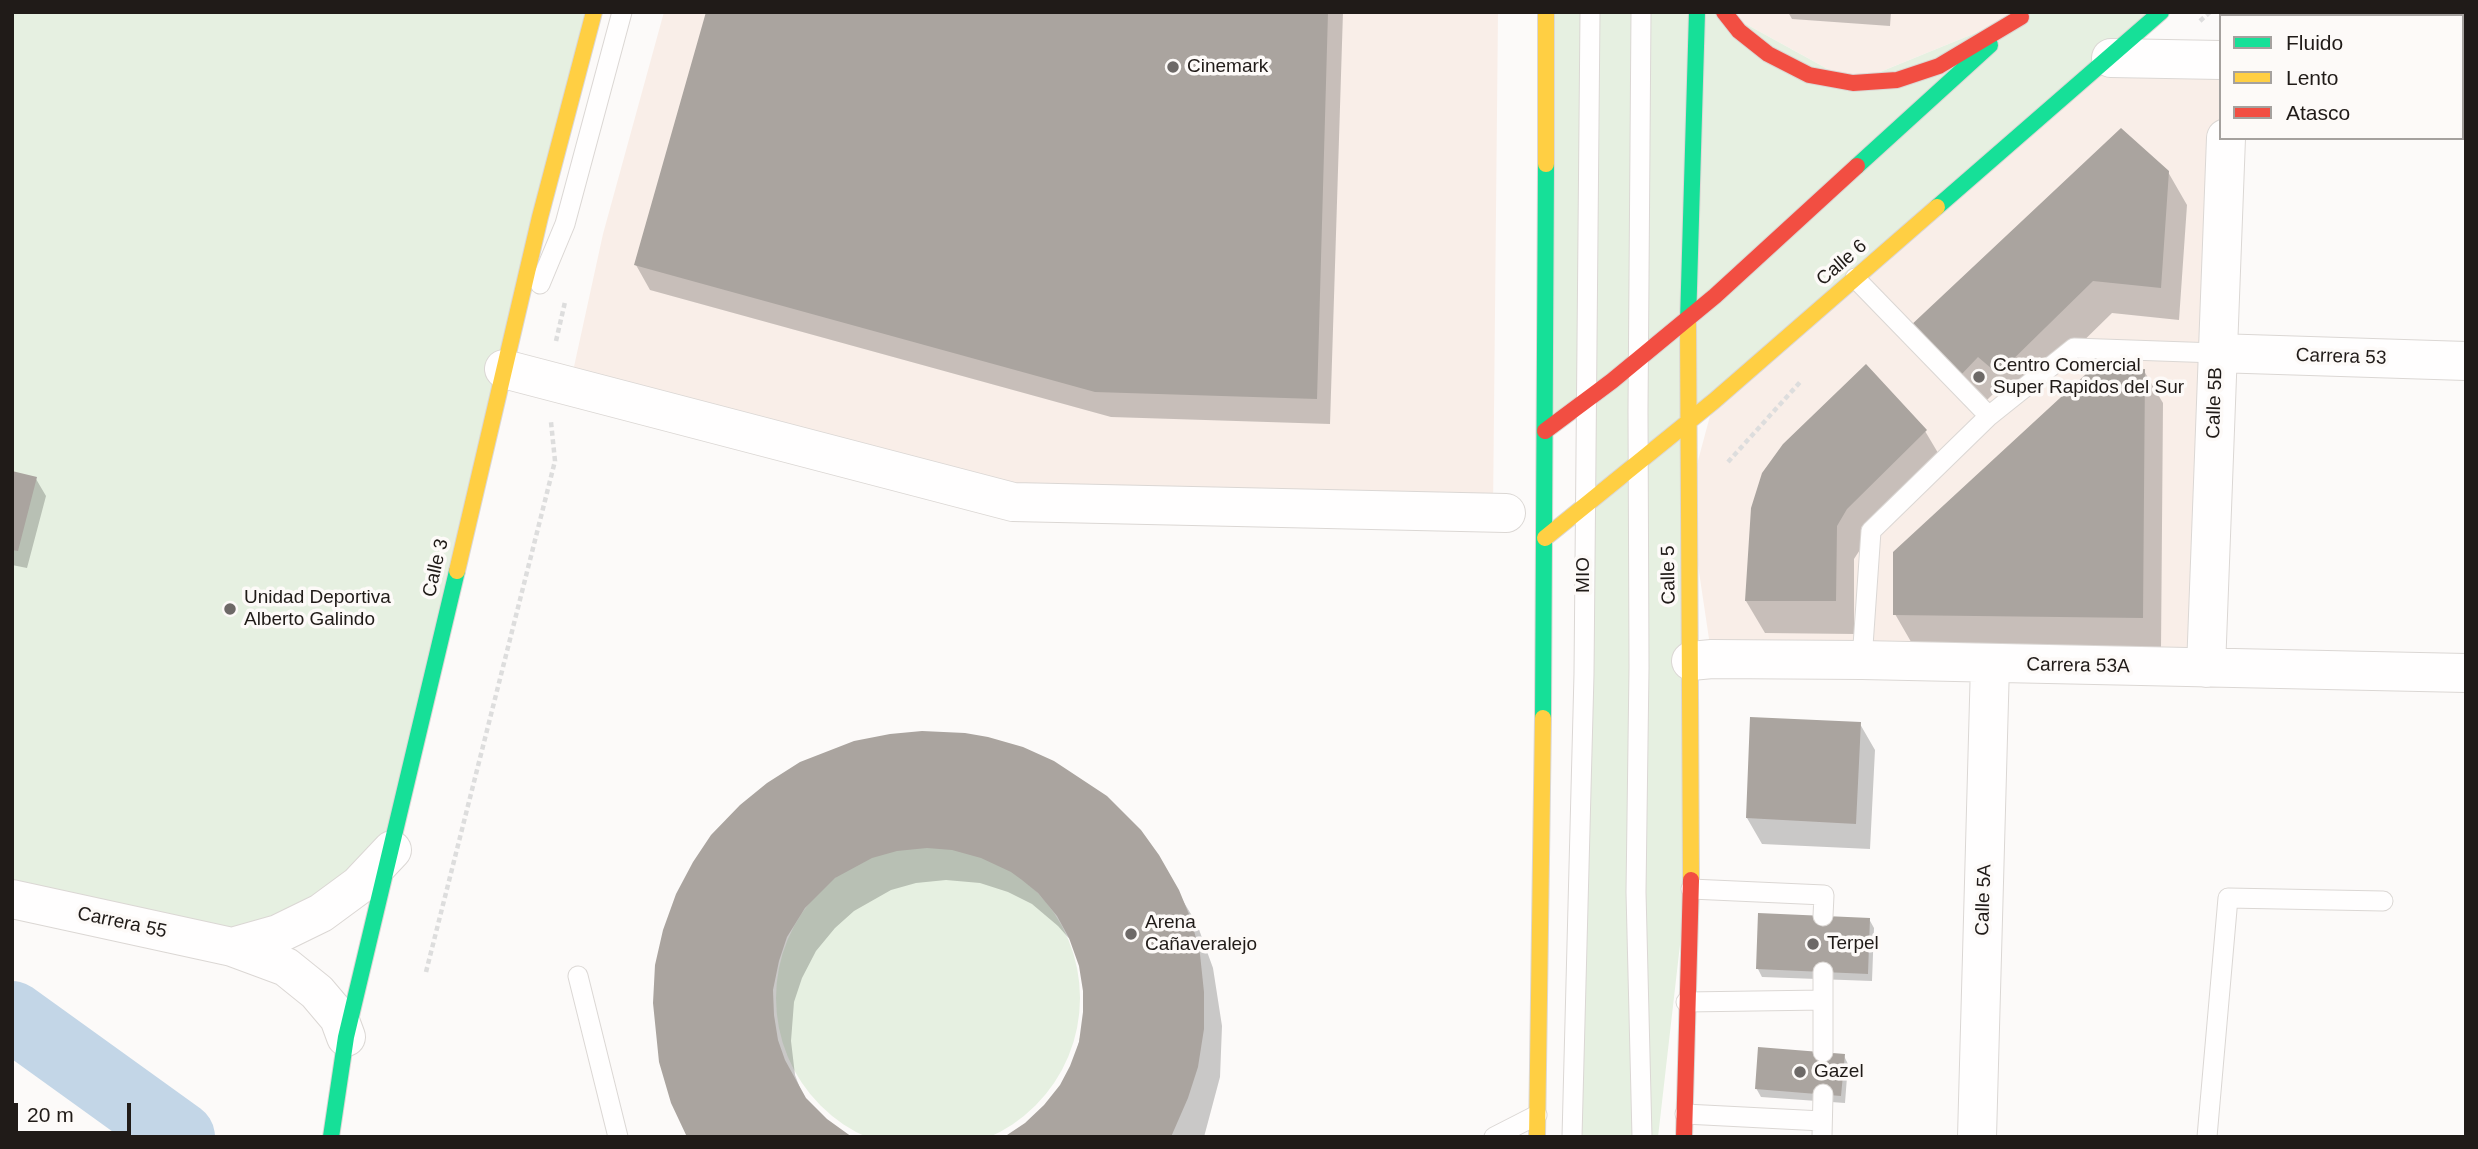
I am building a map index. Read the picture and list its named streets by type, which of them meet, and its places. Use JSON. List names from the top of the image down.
{
  "streets": {
    "main road": ["Calle 6", "Calle 3", "Calle 5"],
    "street": [
      "Carrera 53",
      "Calle 5B",
      "Carrera 53A",
      "Calle 5A",
      "Carrera 55"
    ],
    "lane": ["MIO"]
  },
  "crossings": [
    ["Calle 6", "MIO"],
    ["Calle 6", "Calle 5"],
    ["Carrera 53", "Calle 5B"],
    ["Calle 5B", "Carrera 53A"],
    ["Calle 3", "Carrera 55"],
    ["Calle 5", "Carrera 53A"],
    ["Carrera 53A", "Calle 5A"]
  ],
  "places": [
    "Cinemark",
    "Centro Comercial Super Rapidos del Sur",
    "Unidad Deportiva Alberto Galindo",
    "Arena Cañaveralejo",
    "Terpel",
    "Gazel"
  ],
  "legend": ["Fluido", "Lento", "Atasco"],
  "scale_bar": "20 m"
}
